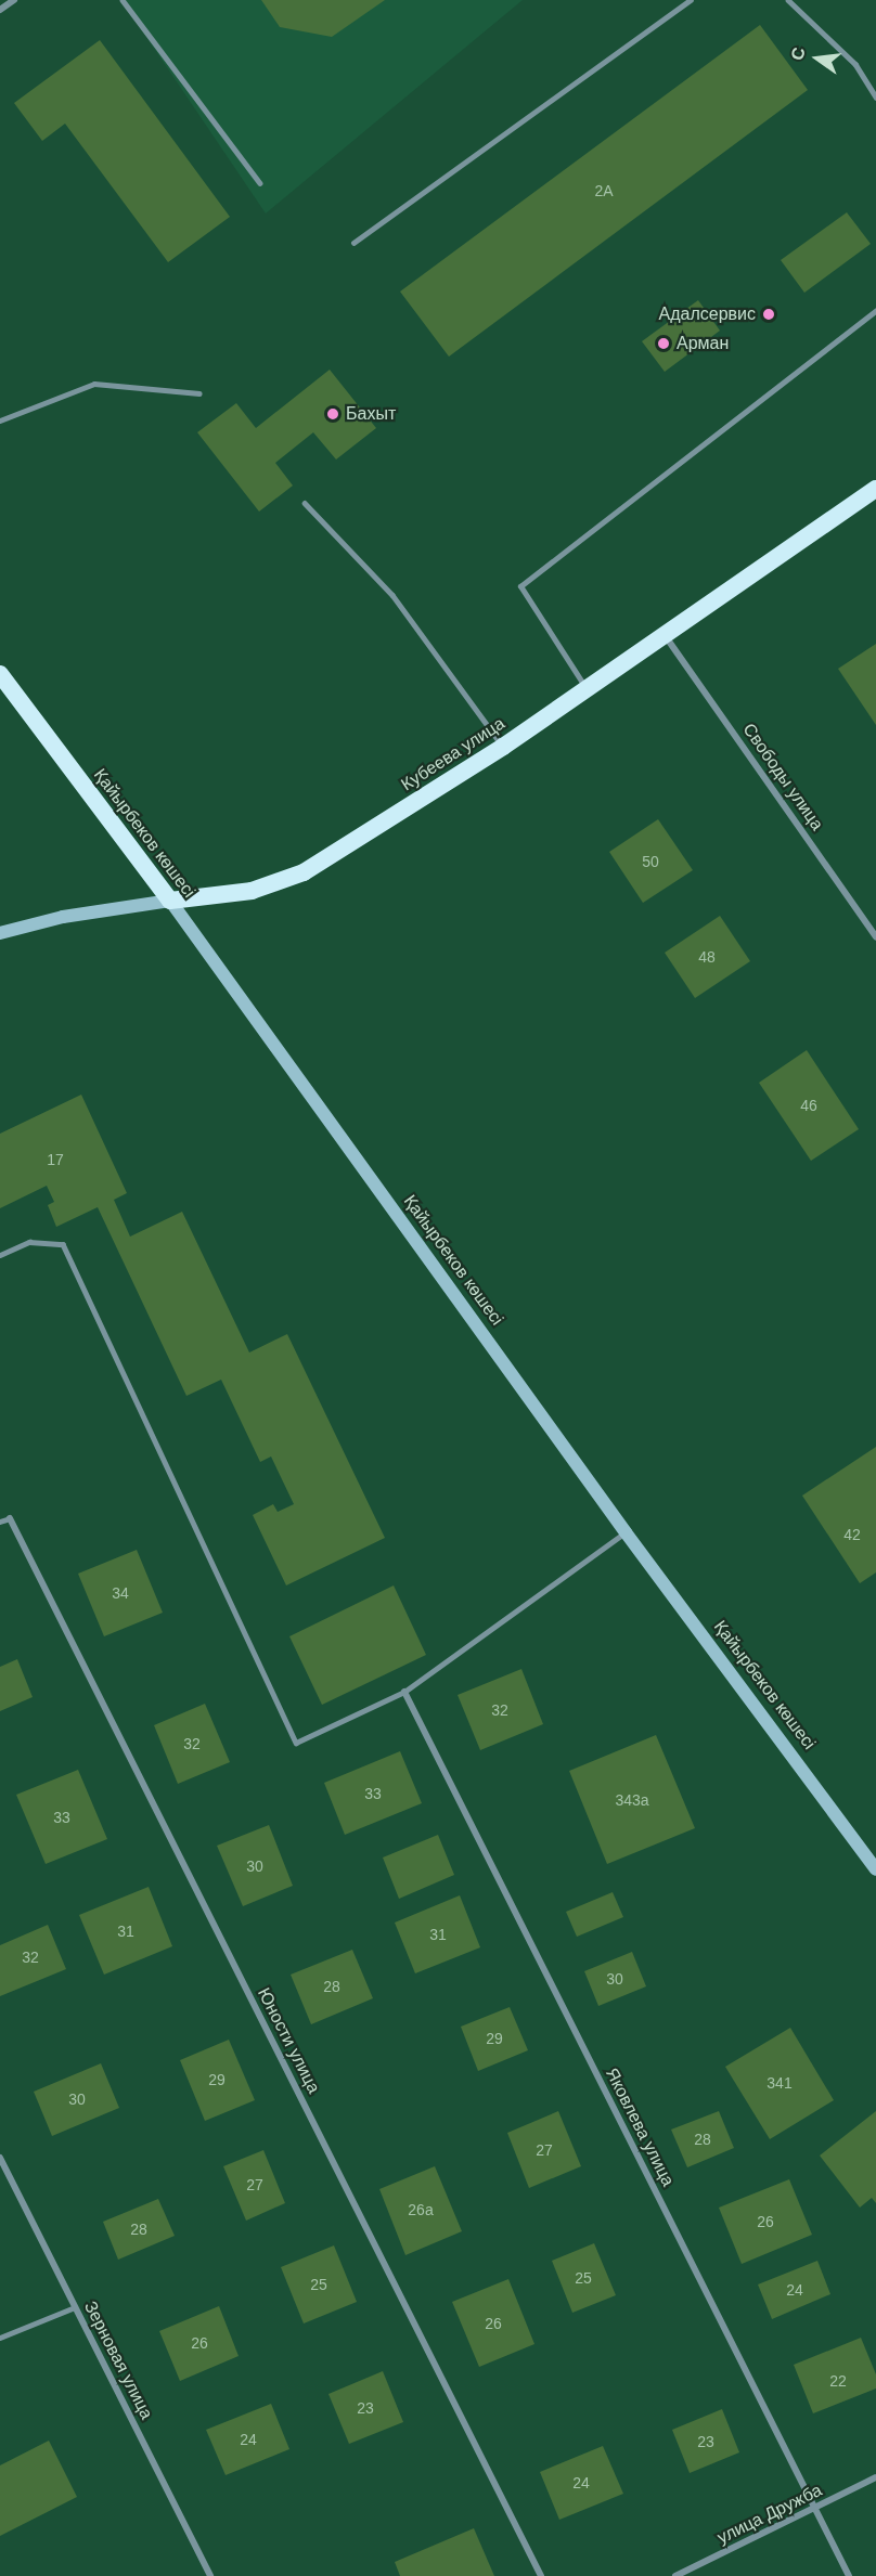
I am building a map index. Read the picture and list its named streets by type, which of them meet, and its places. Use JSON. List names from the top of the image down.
{
  "streets": {
    "highway": ["Кубеева улица", "Қайырбеков көшесі"],
    "street": [
      "Свободы улица",
      "Юности улица",
      "Яковлева улица",
      "Зерновая улица",
      "улица Дружба"
    ]
  },
  "crossings": [
    ["Кубеева улица", "Свободы улица"],
    ["Кубеева улица", "Қайырбеков көшесі"],
    ["Яковлева улица", "улица Дружба"]
  ],
  "places": ["Адалсервис", "Арман", "Бахыт"],
  "house_numbers": [
    "2А",
    "50",
    "48",
    "46",
    "17",
    "42",
    "34",
    "32",
    "32",
    "33",
    "343а",
    "33",
    "30",
    "31",
    "31",
    "32",
    "30",
    "28",
    "29",
    "29",
    "341",
    "30",
    "28",
    "27",
    "27",
    "26а",
    "26",
    "28",
    "25",
    "25",
    "24",
    "26",
    "26",
    "22",
    "23",
    "24",
    "23",
    "24"
  ],
  "north": "left"
}
